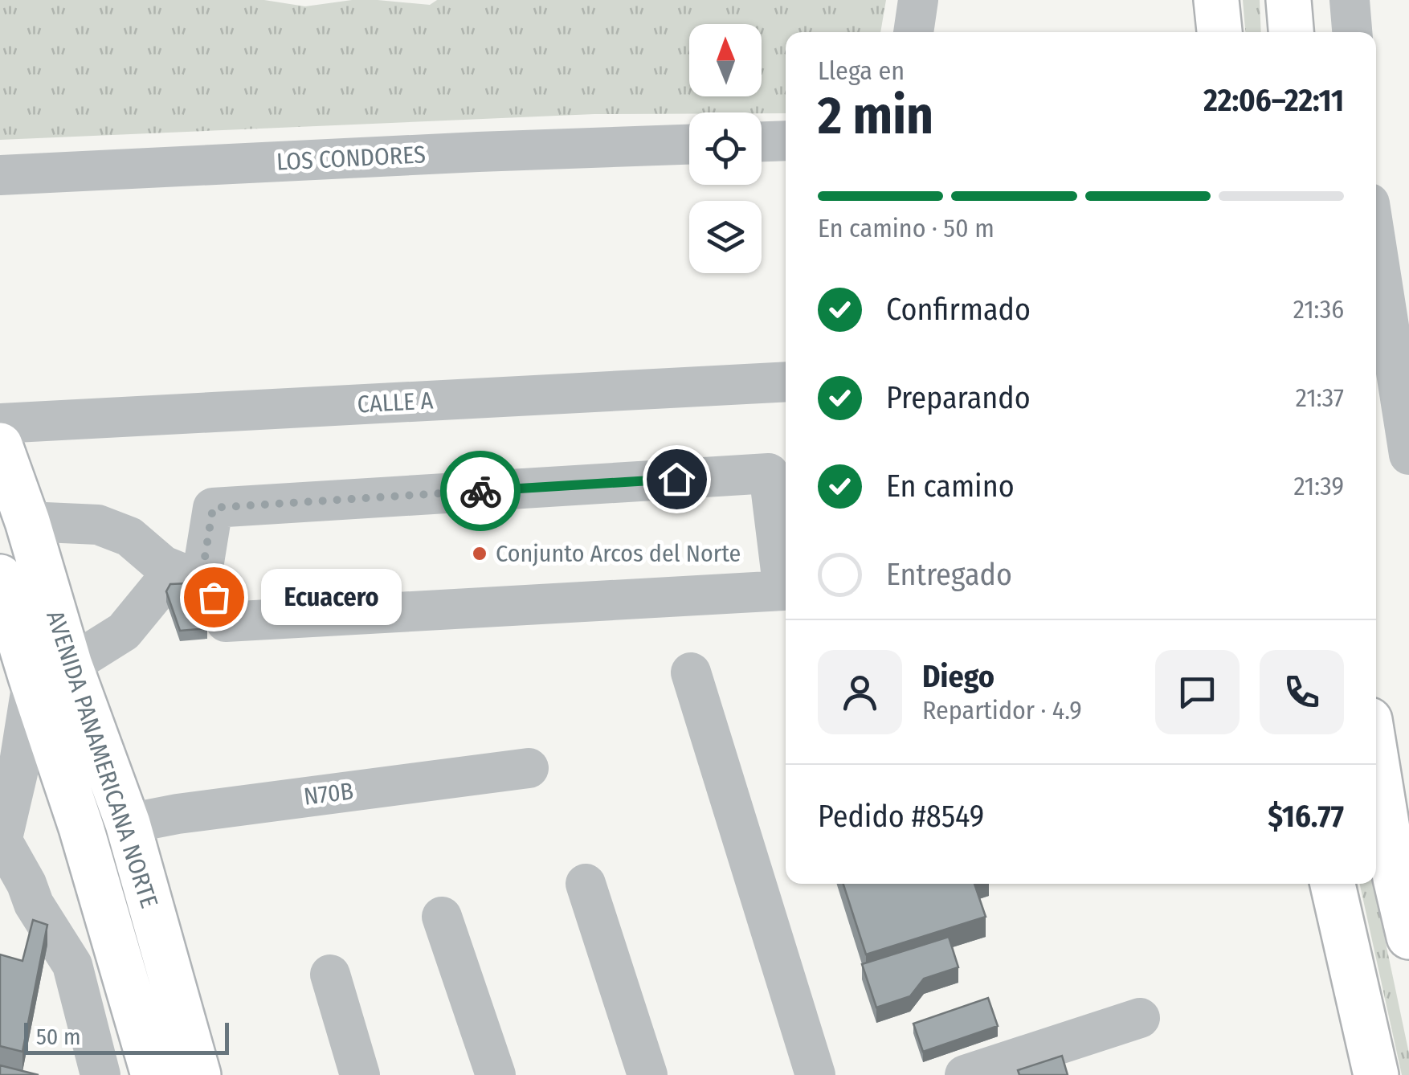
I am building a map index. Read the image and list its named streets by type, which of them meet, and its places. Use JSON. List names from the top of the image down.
{
  "streets": {
    "main road": ["AVENIDA PANAMERICANA NORTE"],
    "street": ["LOS CONDORES", "CALLE A", "N70B"]
  },
  "crossings": [
    ["AVENIDA PANAMERICANA NORTE", "N70B"]
  ],
  "places": ["Conjunto Arcos del Norte", "Ecuacero"],
  "scale_bar": "50 m",
  "north": "top",
  "page": {
    "heading": ["2 min", "Llega en", "22:06–22:11"],
    "panel": [
      "Diego",
      "Repartidor · 4.9",
      "Pedido #8549",
      "$16.77"
    ],
    "bar": "En camino · 50 m",
    "list": [
      ["Confirmado", "21:36"],
      ["Preparando", "21:37"],
      ["En camino", "21:39"],
      "Entregado"
    ],
    "bubble": "Ecuacero",
    "scale": "50 m"
  }
}
